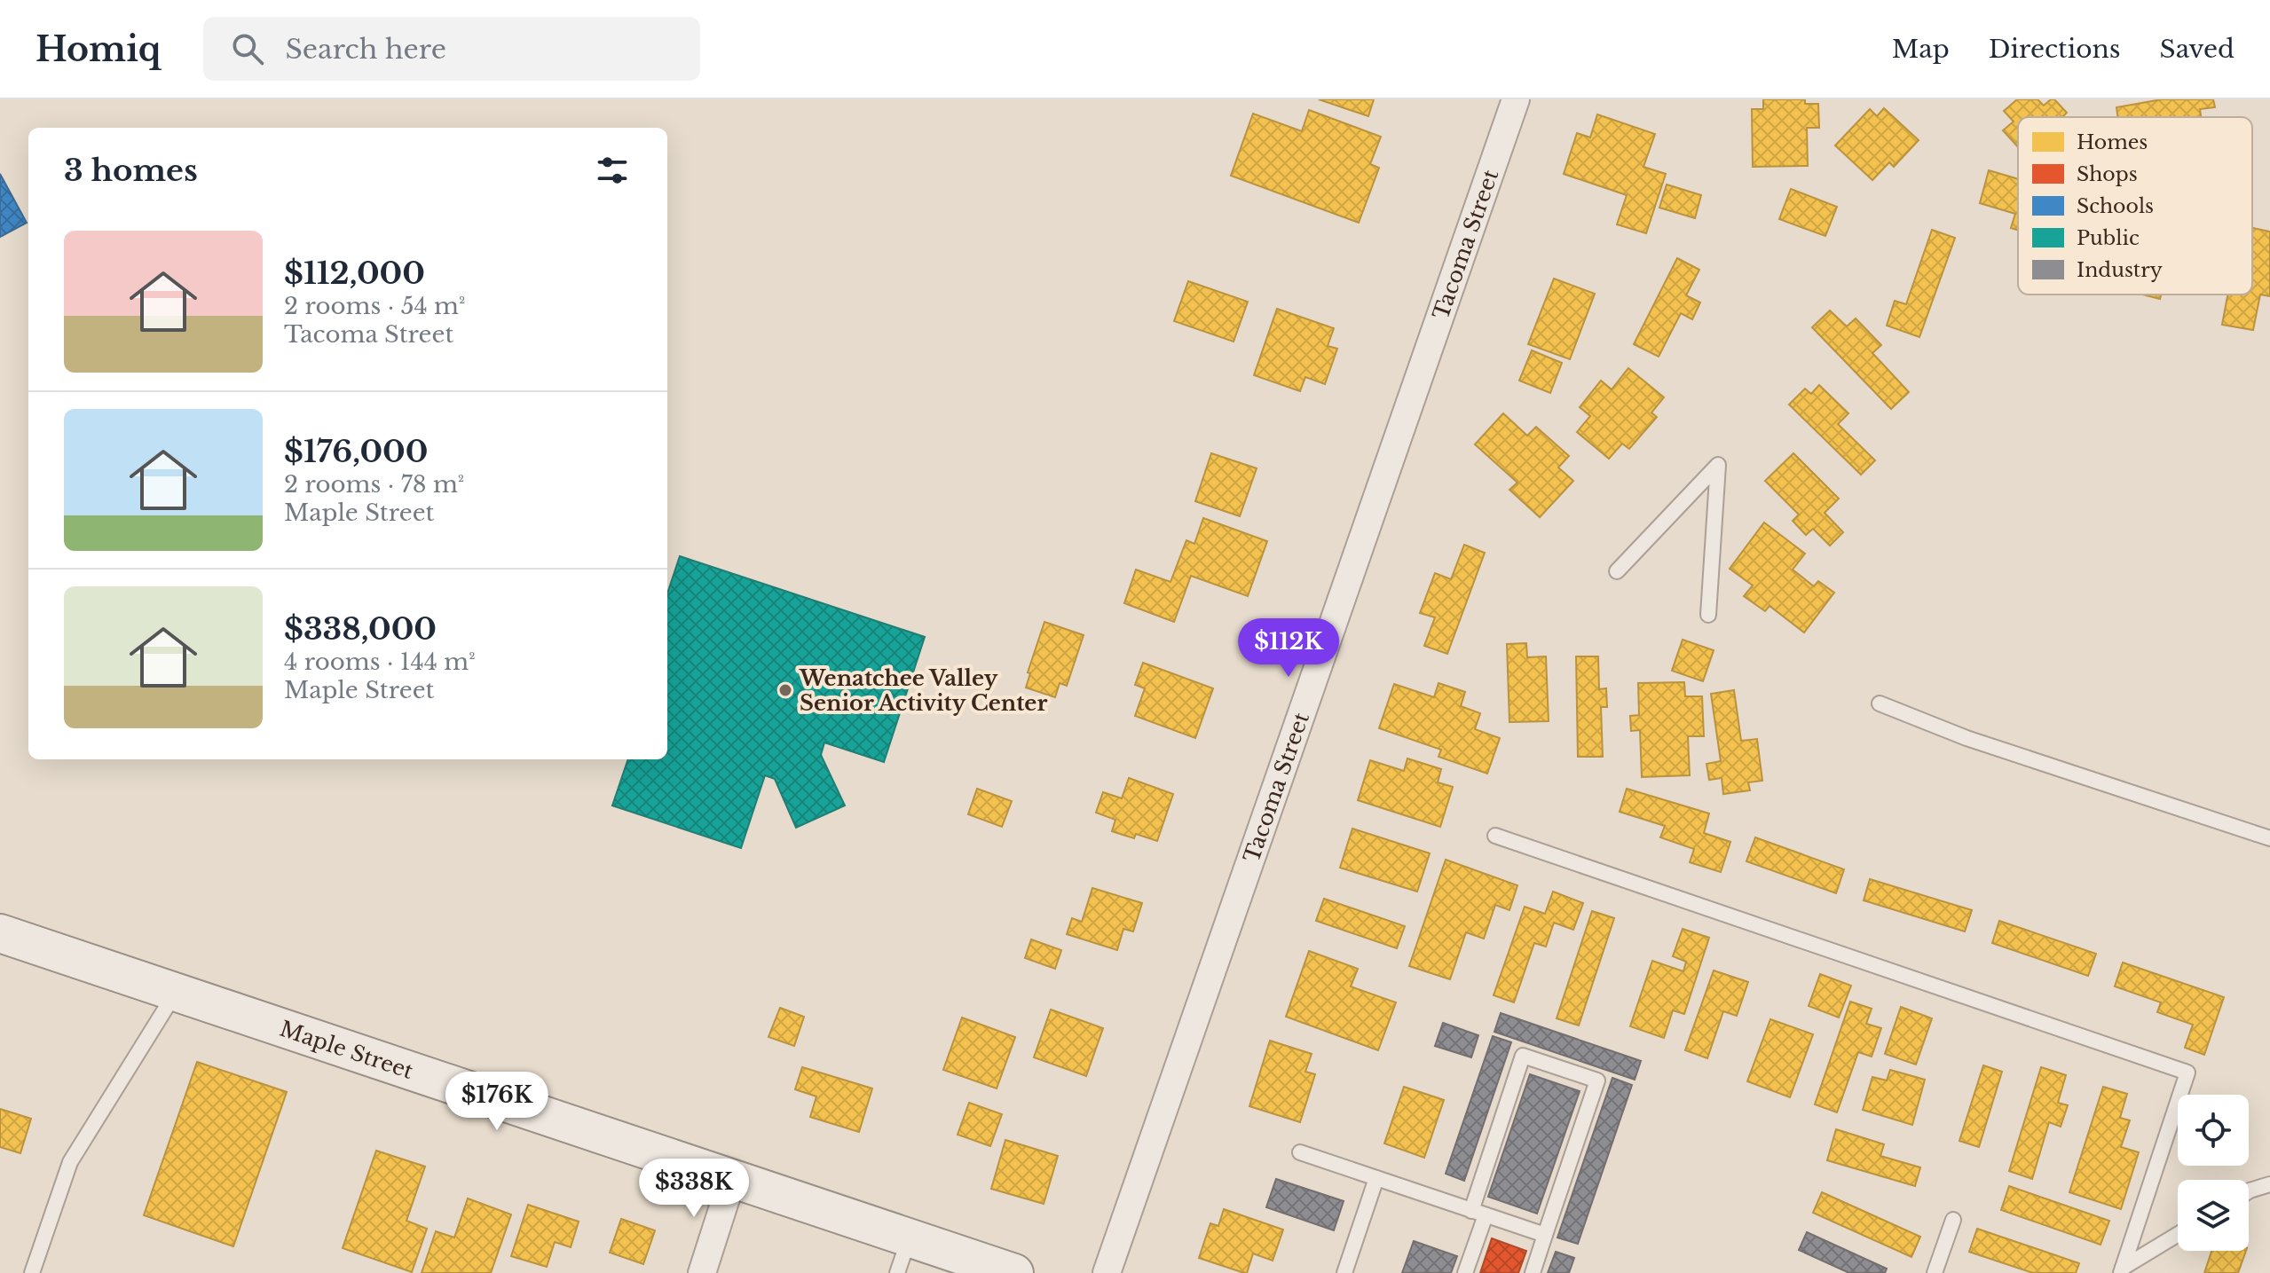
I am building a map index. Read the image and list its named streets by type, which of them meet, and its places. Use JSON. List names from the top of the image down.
{
  "streets": {
    "street": ["Tacoma Street", "Maple Street"]
  },
  "places": ["Wenatchee Valley Senior Activity Center"],
  "legend": [
    "Homes",
    "Shops",
    "Schools",
    "Public",
    "Industry"
  ],
  "page": {
    "header": "Homiq",
    "search": "Search here",
    "nav": ["Map", "Directions", "Saved"],
    "heading": "3 homes",
    "list": [
      {
        "name": "$112,000",
        "note": "2 rooms · 54 m² · Tacoma Street"
      },
      {
        "name": "$176,000",
        "note": "2 rooms · 78 m² · Maple Street"
      },
      {
        "name": "$338,000",
        "note": "4 rooms · 144 m² · Maple Street"
      }
    ],
    "price": ["$112K", "$176K", "$338K"]
  }
}
